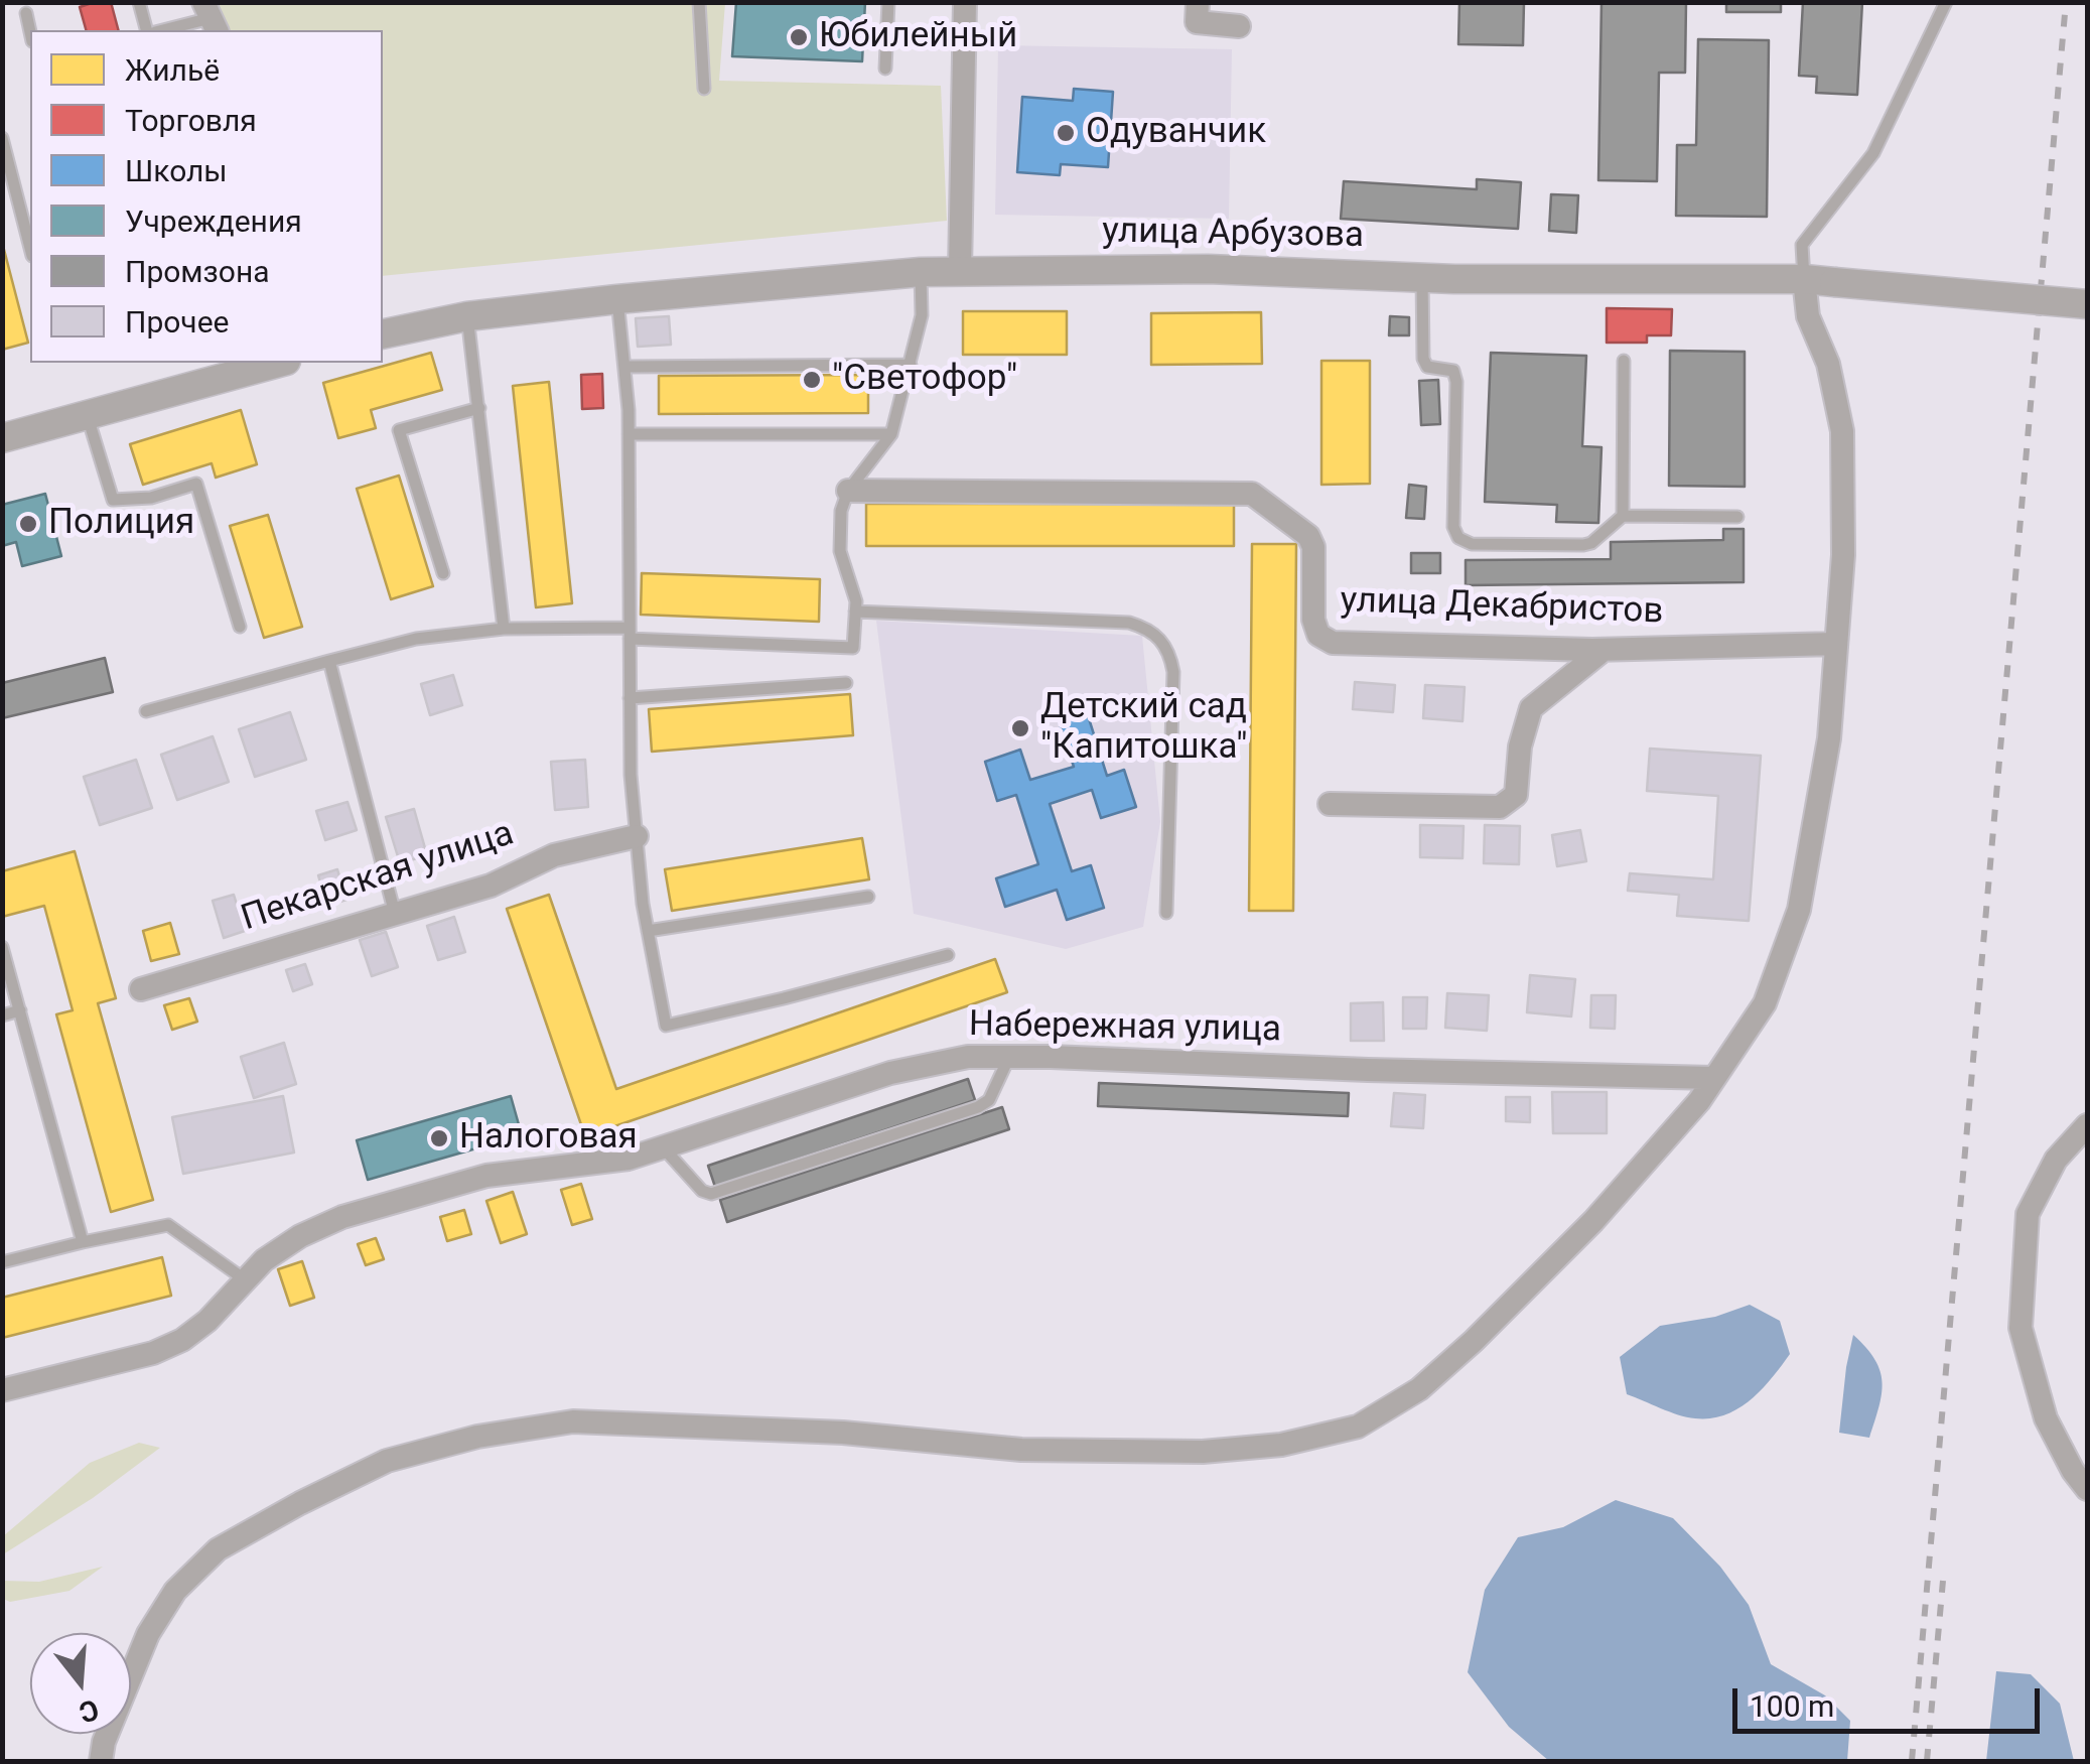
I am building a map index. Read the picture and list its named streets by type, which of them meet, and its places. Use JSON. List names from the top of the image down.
{
  "streets": {
    "street": [
      "улица Арбузова",
      "улица Декабристов",
      "Пекарская улица",
      "Набережная улица"
    ]
  },
  "places": [
    "Юбилейный",
    "Одуванчик",
    "\"Светофор\"",
    "Полиция",
    "Детский сад \"Капитошка\"",
    "Налоговая"
  ],
  "legend": [
    "Жильё",
    "Торговля",
    "Школы",
    "Учреждения",
    "Промзона",
    "Прочее"
  ],
  "scale_bar": "100 m",
  "north": "bottom"
}
